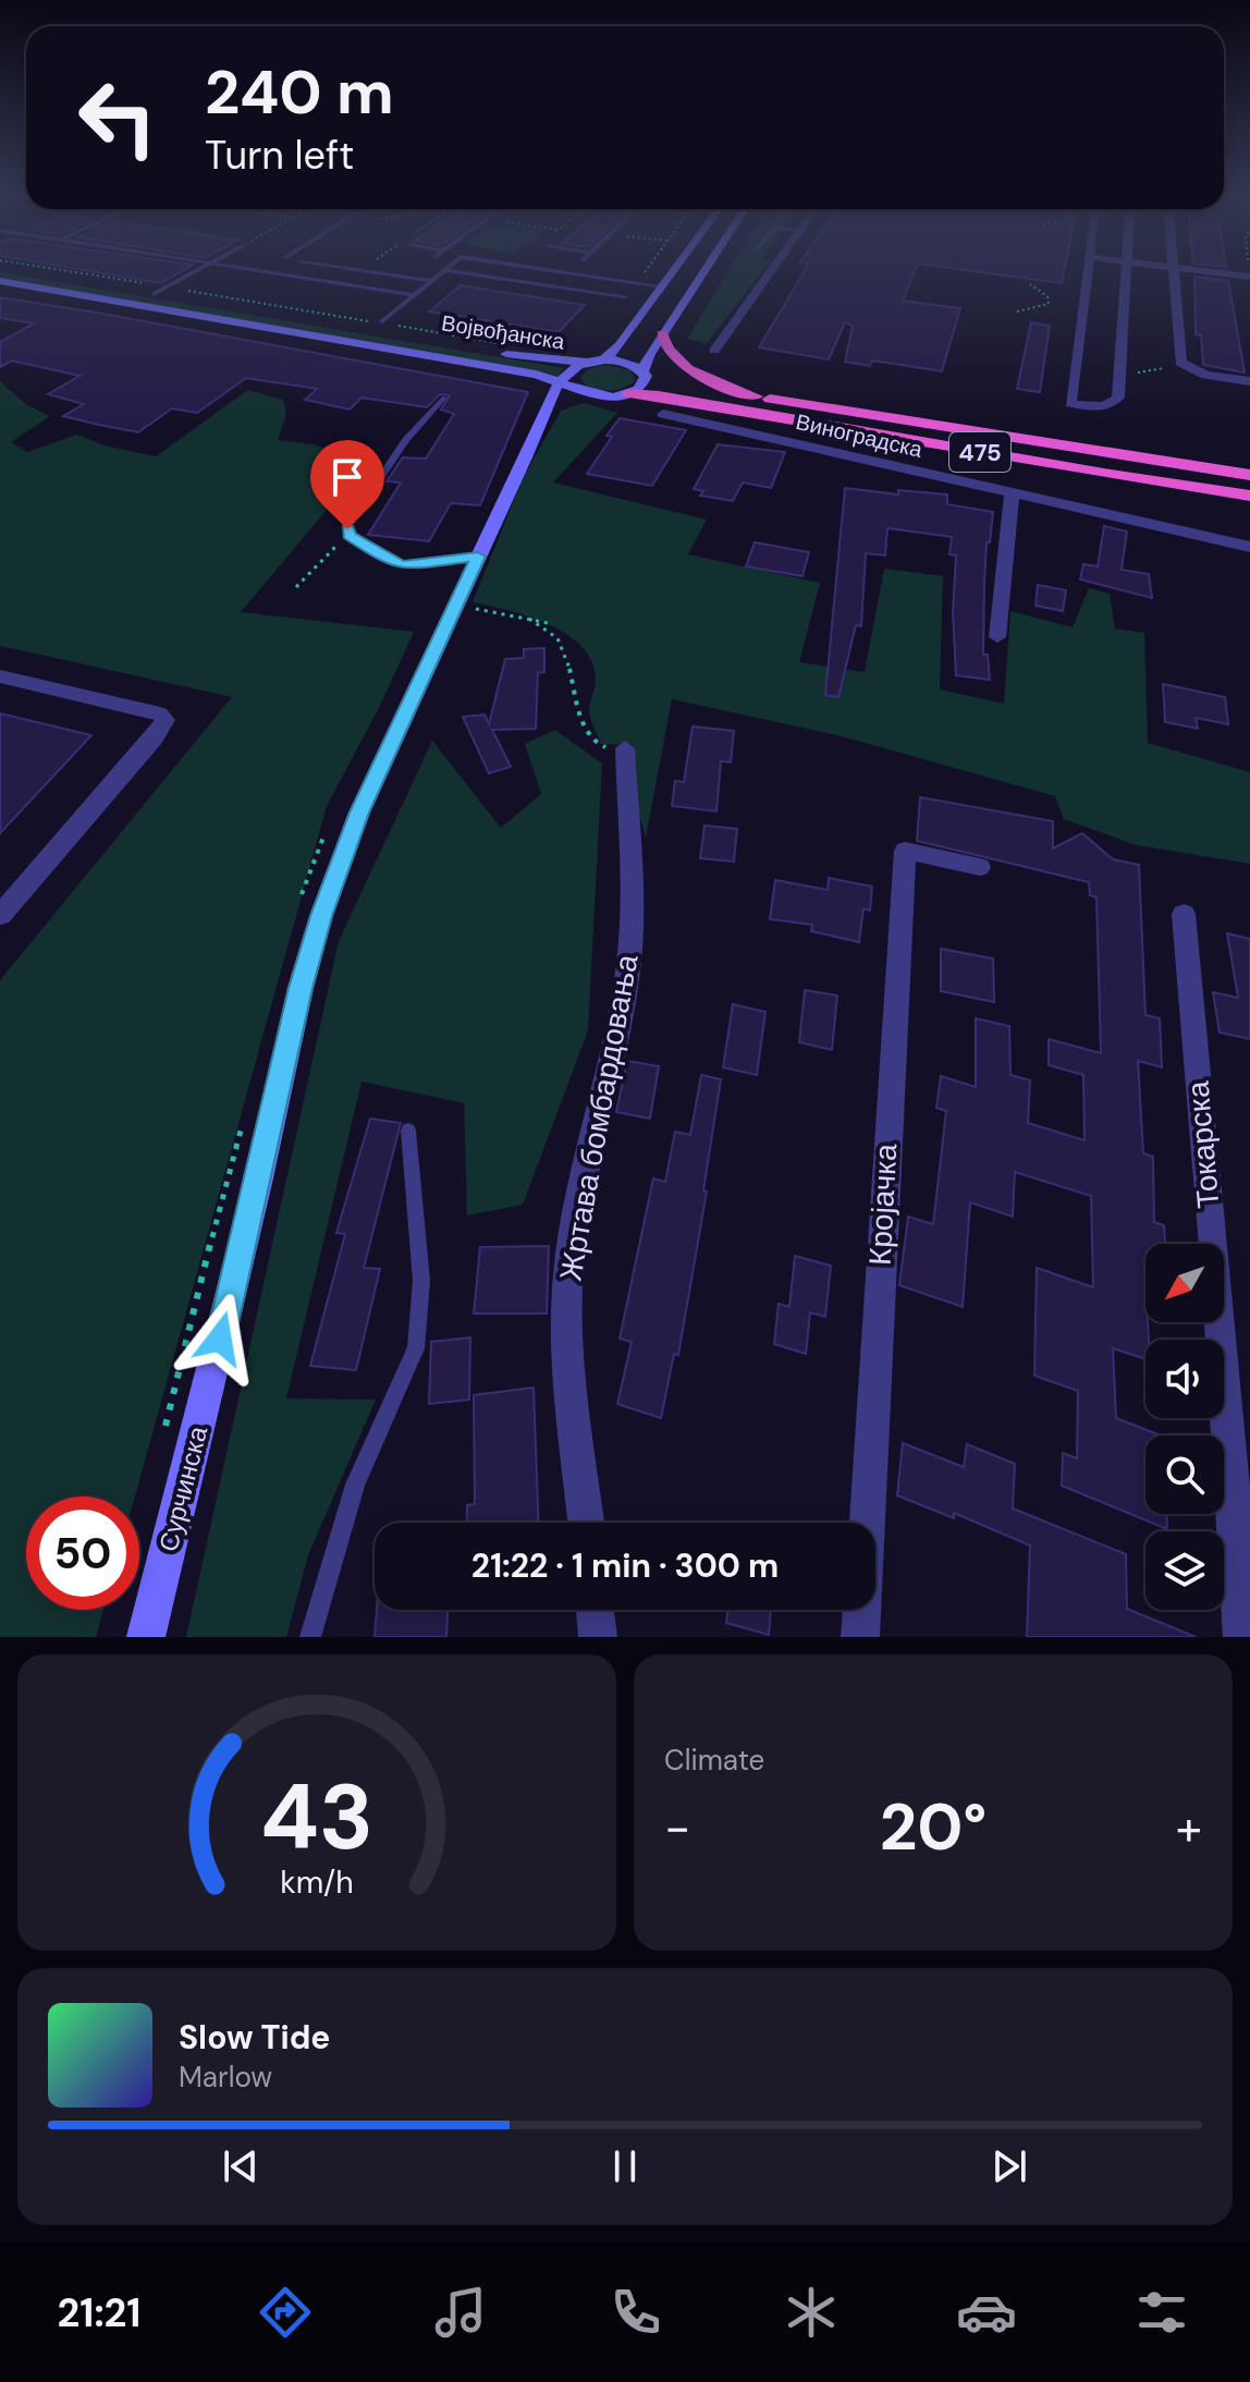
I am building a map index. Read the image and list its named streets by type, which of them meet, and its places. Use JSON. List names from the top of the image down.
{
  "streets": {
    "highway": ["475"],
    "main road": ["Војвођанска", "Сурчинска"],
    "street": [
      "Виноградска",
      "Жртава бомбардовања",
      "Токарска",
      "Кројачка"
    ]
  },
  "crossings": [
    ["Војвођанска", "Сурчинска"]
  ],
  "north": "bottom left",
  "page": {
    "turn": ["240 m", "Turn left"],
    "limit": "50",
    "trip": "21:22 · 1 min · 300 m",
    "tile": "Climate",
    "heat": ["−", "20°", "+"],
    "song": ["Slow Tide", "Marlow"],
    "tabs": "21:21",
    "gauge": ["43", "km/h"]
  }
}
